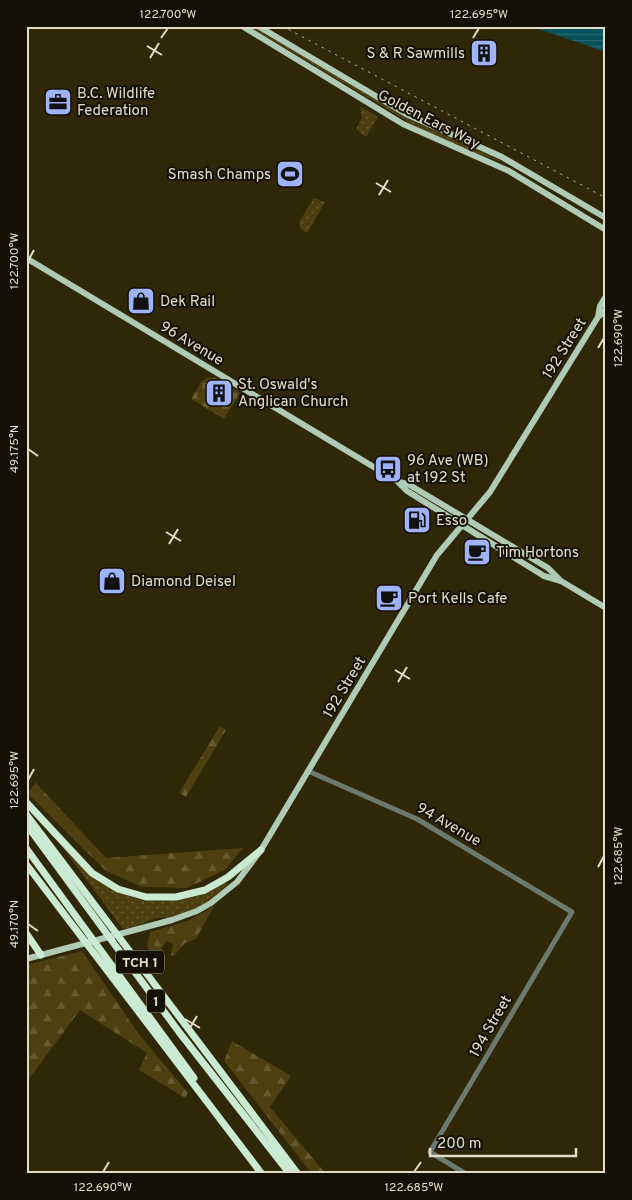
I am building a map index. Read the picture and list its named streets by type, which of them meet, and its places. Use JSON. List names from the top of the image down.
{
  "streets": {
    "highway": ["TCH 1", "1"],
    "main road": ["Golden Ears Way", "96 Avenue", "192 Street"],
    "street": ["94 Avenue", "194 Street"]
  },
  "crossings": [
    ["96 Avenue", "192 Street"],
    ["192 Street", "94 Avenue"],
    ["94 Avenue", "194 Street"],
    ["TCH 1", "1"]
  ],
  "places": {
    "building": ["S & R Sawmills", "St. Oswald's Anglican Church"],
    "office": ["B.C. Wildlife Federation"],
    "sports": ["Smash Champs"],
    "shop": ["Dek Rail", "Diamond Deisel"],
    "bus stop": ["96 Ave (WB) at 192 St"],
    "fuel station": ["Esso"],
    "cafe": ["Tim Hortons", "Port Kells Cafe"]
  },
  "scale_bar": "200 m",
  "coordinates": [
    "122.700°W",
    "122.695°W",
    "122.690°W",
    "49.175°N",
    "122.685°W",
    "49.170°N"
  ]
}
